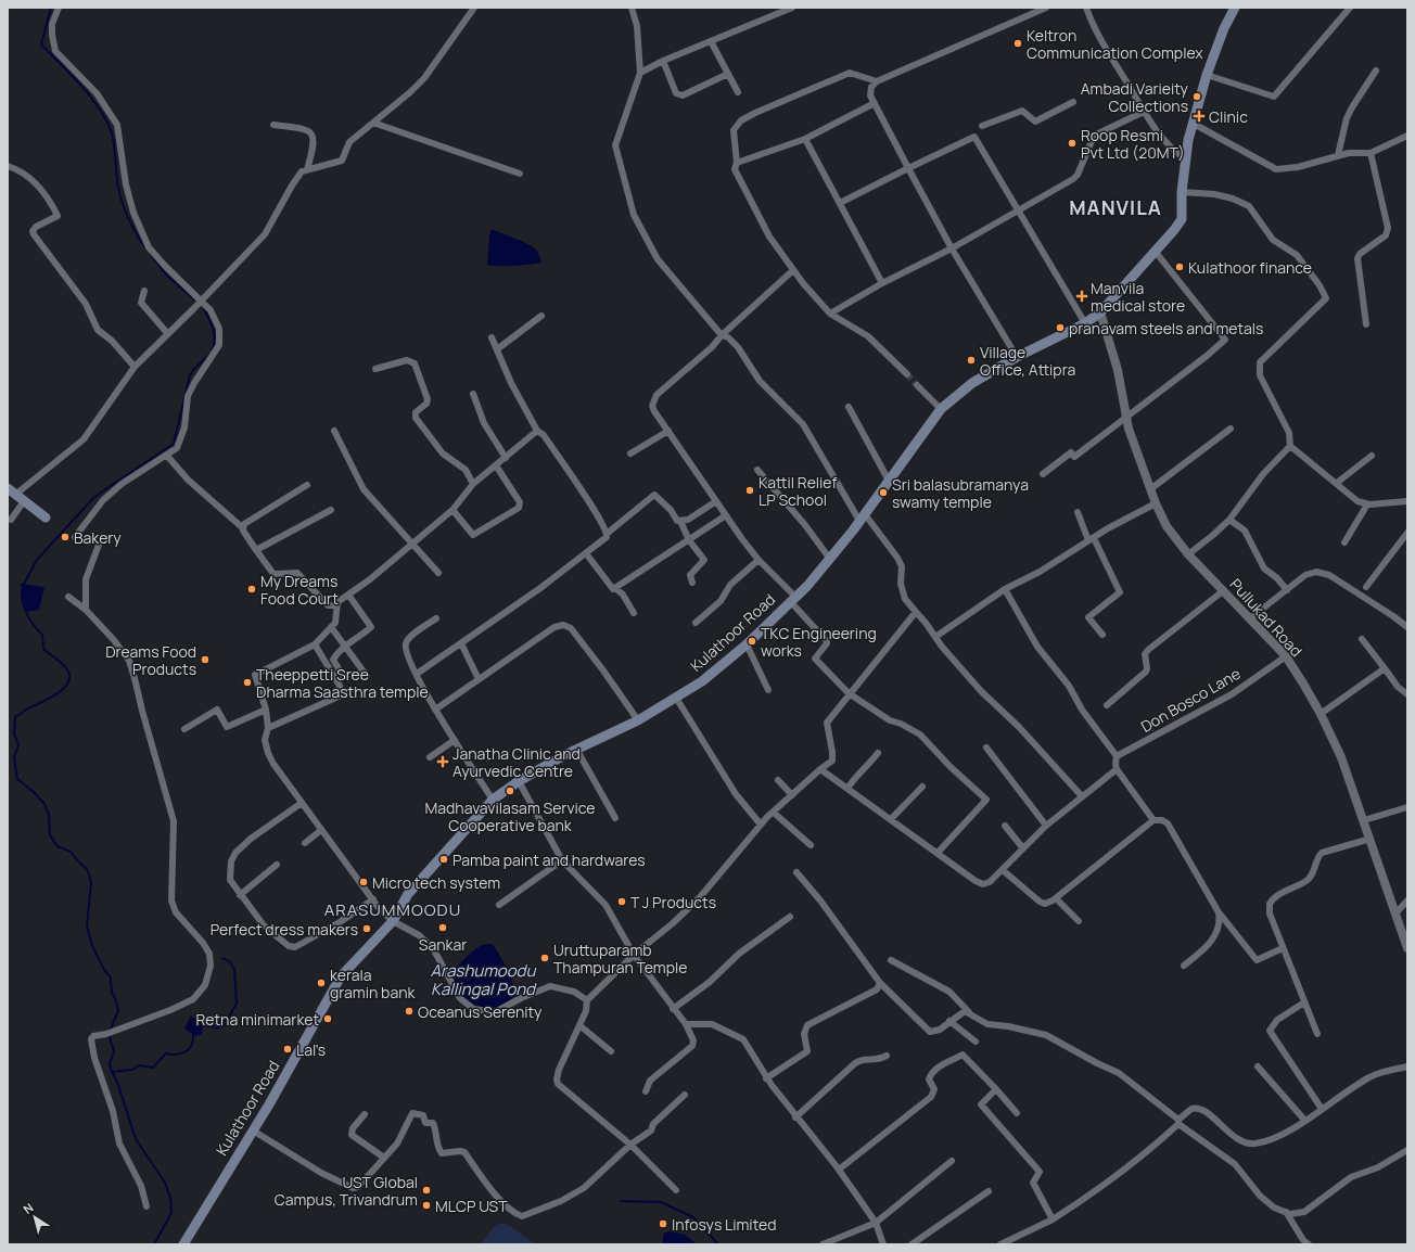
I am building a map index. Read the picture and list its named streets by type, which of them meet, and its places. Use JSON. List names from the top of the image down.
{
  "streets": {
    "main road": ["Kulathoor Road"],
    "street": ["Pullukad Road", "Don Bosco Lane"]
  },
  "crossings": [
    ["Pullukad Road", "Kulathoor Road"],
    ["Pullukad Road", "Don Bosco Lane"]
  ],
  "districts": ["MANVILA", "ARASUMMOODU"],
  "water": ["Arashumoodu Kallingal Pond"],
  "places": {
    "other": [
      "Keltron Communication Complex",
      "Ambadi Varieity Collections",
      "Roop Resmi Pvt Ltd (20MT)",
      "Kulathoor finance",
      "pranavam steels and metals",
      "Village Office, Attipra",
      "Kattil Relief LP School",
      "Sri balasubramanya swamy temple",
      "Bakery",
      "My Dreams Food Court",
      "TKC Engineering works",
      "Dreams Food Products",
      "Theeppetti Sree Dharma Saasthra temple",
      "Madhavavilasam Service Cooperative bank",
      "Pamba paint and hardwares",
      "Micro tech system",
      "T J Products",
      "Sankar",
      "Perfect dress makers",
      "Uruttuparamb Thampuran Temple",
      "kerala gramin bank",
      "Oceanus Serenity",
      "Retna minimarket",
      "Lal's",
      "UST Global Campus, Trivandrum",
      "MLCP UST",
      "Infosys Limited"
    ],
    "health": ["Clinic", "Manvila medical store", "Janatha Clinic and Ayurvedic Centre"]
  },
  "north": "top left"
}
